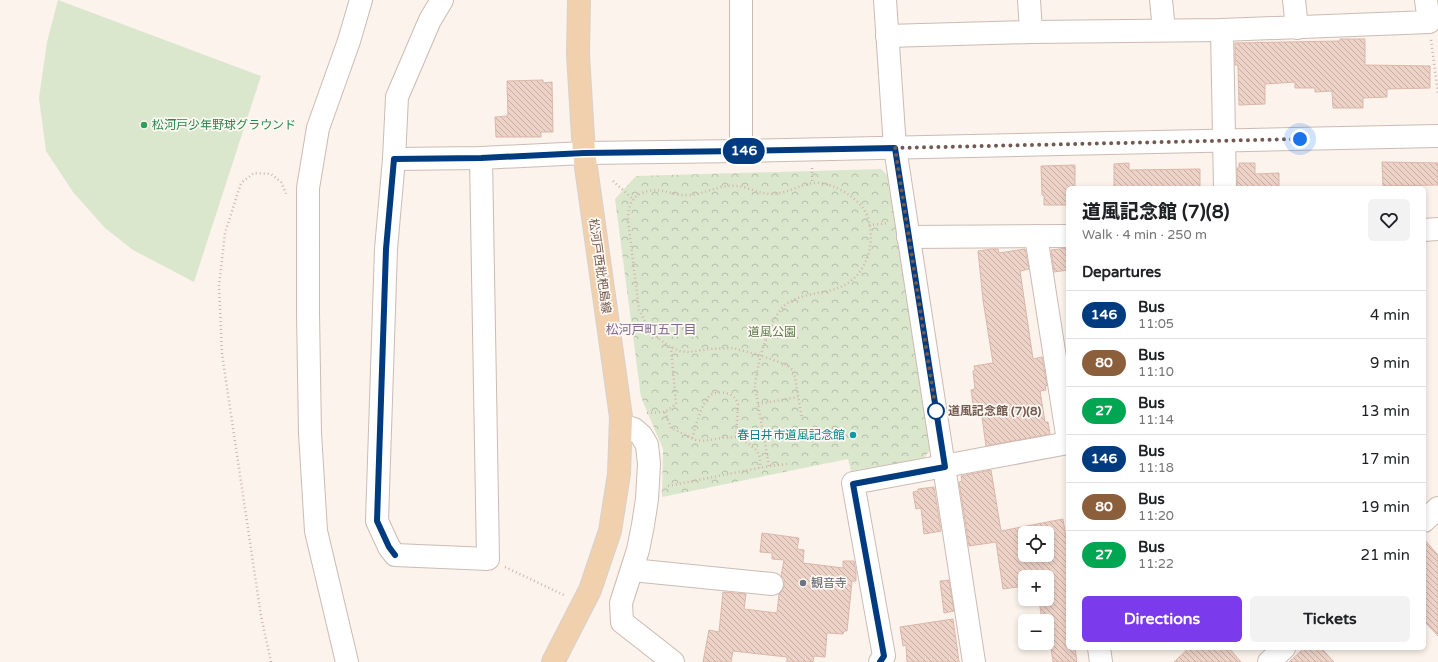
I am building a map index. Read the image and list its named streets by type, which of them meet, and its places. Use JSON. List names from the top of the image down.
{
  "streets": {
    "main road": ["松河戸西枇杷島線"]
  },
  "districts": ["松河戸町五丁目"],
  "parks": ["道風公園"],
  "places": [
    "松河戸少年野球グラウンド",
    "道風記念館 (7)(8)",
    "春日井市道風記念館",
    "観音寺"
  ],
  "lines": ["bus line 146"],
  "page": {
    "on_map": "146",
    "heading": [
      ["道風記念館 (7)(8)", "Walk · 4 min · 250 m"],
      "Departures"
    ],
    "list": [
      {
        "mark": "146",
        "name": "Bus",
        "note": "11:05",
        "value": "4 min"
      },
      {
        "mark": "80",
        "name": "Bus",
        "note": "11:10",
        "value": "9 min"
      },
      {
        "mark": "27",
        "name": "Bus",
        "note": "11:14",
        "value": "13 min"
      },
      {
        "mark": "146",
        "name": "Bus",
        "note": "11:18",
        "value": "17 min"
      },
      {
        "mark": "80",
        "name": "Bus",
        "note": "11:20",
        "value": "19 min"
      },
      {
        "mark": "27",
        "name": "Bus",
        "note": "11:22",
        "value": "21 min"
      }
    ],
    "map_buttons": ["+", "−"],
    "buttons": ["Directions", "Tickets"]
  }
}
